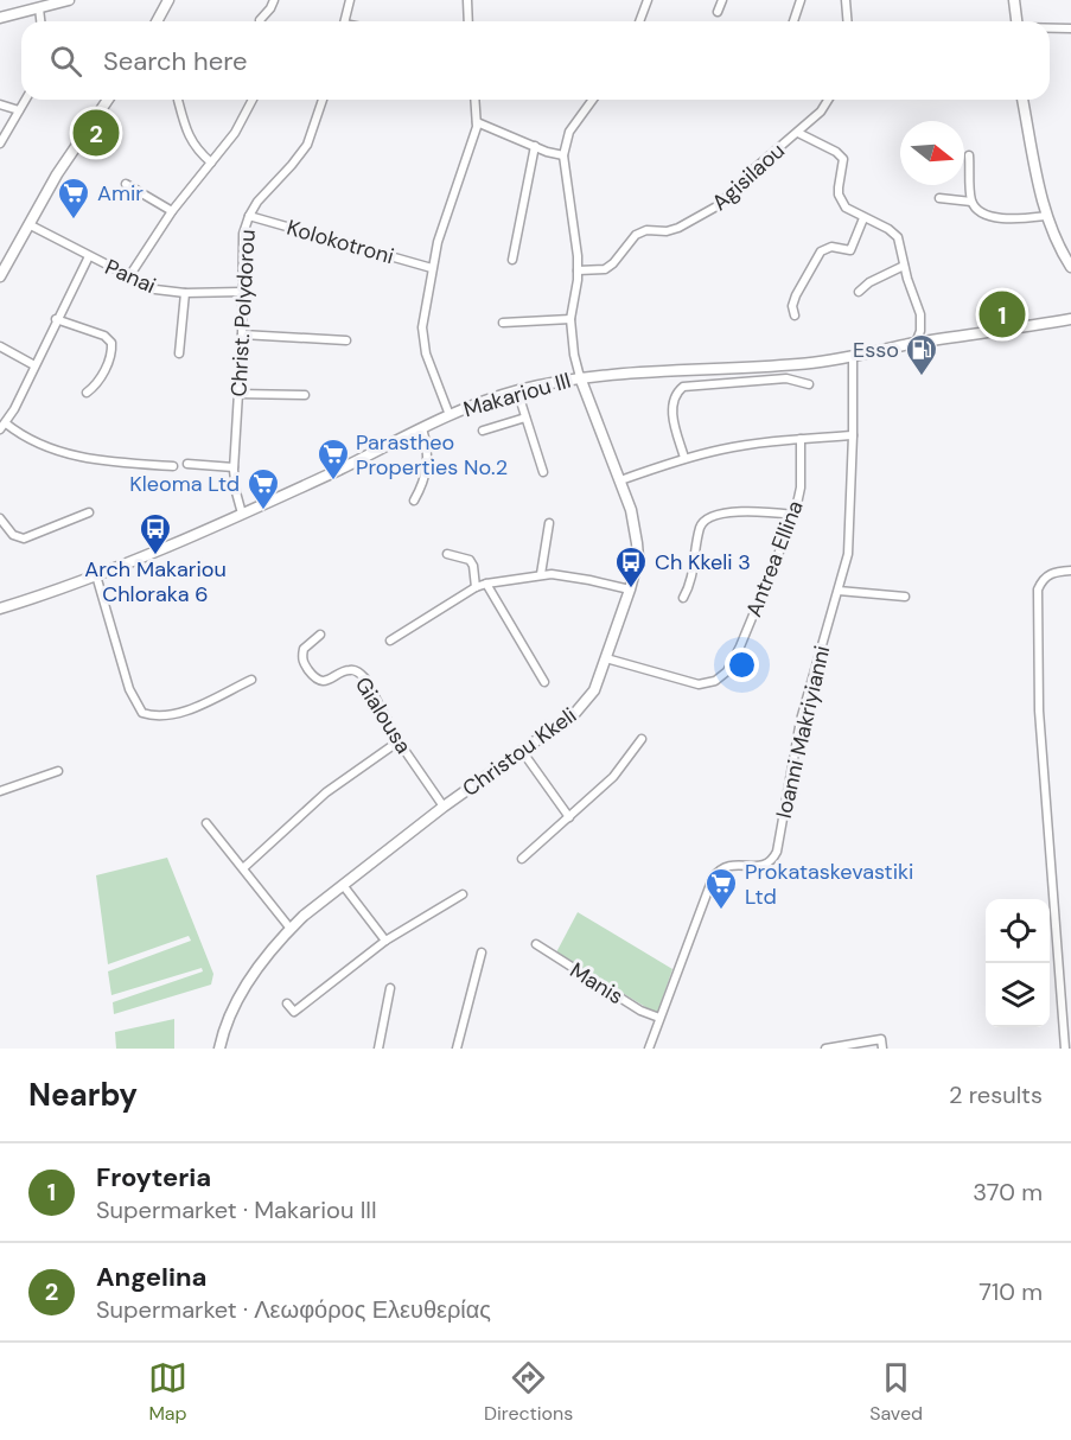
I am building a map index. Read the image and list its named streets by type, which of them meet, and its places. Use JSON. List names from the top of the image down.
{
  "streets": {
    "main road": ["Makariou III", "Christou Kkeli"],
    "street": [
      "Agisilaou",
      "Kolokotroni",
      "Panai",
      "Christ. Polydorou",
      "Antrea Ellina",
      "Gialousa",
      "Ioanni Makriyianni",
      "Manis"
    ]
  },
  "crossings": [
    ["Kolokotroni", "Christ. Polydorou"],
    ["Panai", "Christ. Polydorou"],
    ["Christ. Polydorou", "Makariou III"],
    ["Makariou III", "Ioanni Makriyianni"],
    ["Makariou III", "Christou Kkeli"],
    ["Antrea Ellina", "Christou Kkeli"],
    ["Gialousa", "Christou Kkeli"],
    ["Ioanni Makriyianni", "Manis"]
  ],
  "places": {
    "supermarket": [
      "Amir",
      "Parastheo Properties No.2",
      "Kleoma Ltd",
      "Prokataskevastiki Ltd"
    ],
    "fuel station": ["Esso"],
    "bus stop": ["Arch Makariou Chloraka 6", "Ch Kkeli 3"]
  },
  "north": "right",
  "page": {
    "search": "Search here",
    "pins": ["2", "1"],
    "heading": ["Nearby", "2 results"],
    "list": [
      {
        "mark": "1",
        "name": "Froyteria",
        "note": "Supermarket · Makariou III",
        "value": "370 m"
      },
      {
        "mark": "2",
        "name": "Angelina",
        "note": "Supermarket · Λεωφόρος Ελευθερίας",
        "value": "710 m"
      }
    ],
    "nav": ["Map", "Directions", "Saved"]
  }
}
